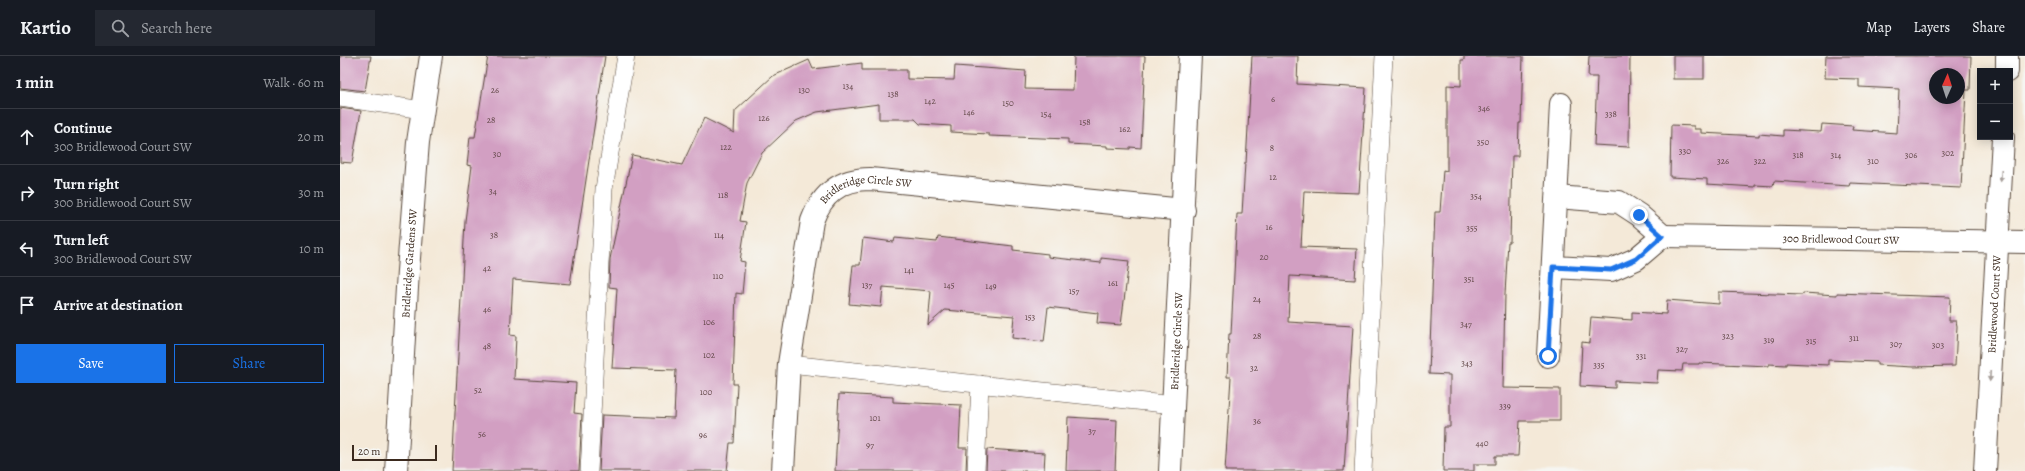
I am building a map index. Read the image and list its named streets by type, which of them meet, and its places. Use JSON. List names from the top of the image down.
{
  "streets": {
    "street": [
      "Bridleridge Circle SW",
      "300 Bridlewood Court SW",
      "Bridleridge Gardens SW",
      "Bridlewood Court SW"
    ]
  },
  "crossings": [
    ["300 Bridlewood Court SW", "Bridlewood Court SW"]
  ],
  "one_way": ["Bridlewood Court SW"],
  "house_numbers": [
    "134",
    "26",
    "130",
    "138",
    "6",
    "142",
    "150",
    "346",
    "146",
    "154",
    "338",
    "126",
    "28",
    "158",
    "162",
    "350",
    "122",
    "8",
    "330",
    "302",
    "30",
    "318",
    "314",
    "306",
    "326",
    "322",
    "310",
    "12",
    "34",
    "118",
    "354",
    "16",
    "355",
    "38",
    "114",
    "20",
    "42",
    "141",
    "110",
    "351",
    "161",
    "137",
    "145",
    "149",
    "157",
    "24",
    "46",
    "153",
    "106",
    "347",
    "28",
    "323",
    "311",
    "319",
    "315",
    "307",
    "303",
    "48",
    "327",
    "102",
    "331",
    "343",
    "335",
    "32",
    "52",
    "100",
    "339",
    "101",
    "36",
    "37",
    "56",
    "96",
    "440",
    "97"
  ],
  "scale_bar": "20 m",
  "north": "top",
  "page": {
    "header": "Kartio",
    "search": "Search here",
    "nav": ["Map", "Layers", "Share"],
    "heading": ["1 min", "Walk · 60 m"],
    "map_buttons": ["+", "−"],
    "list": [
      ["Continue", "300 Bridlewood Court SW", "20 m"],
      ["Turn right", "300 Bridlewood Court SW", "30 m"],
      ["Turn left", "300 Bridlewood Court SW", "10 m"],
      "Arrive at destination"
    ],
    "buttons": ["Save", "Share"],
    "scale": "20 m"
  }
}
